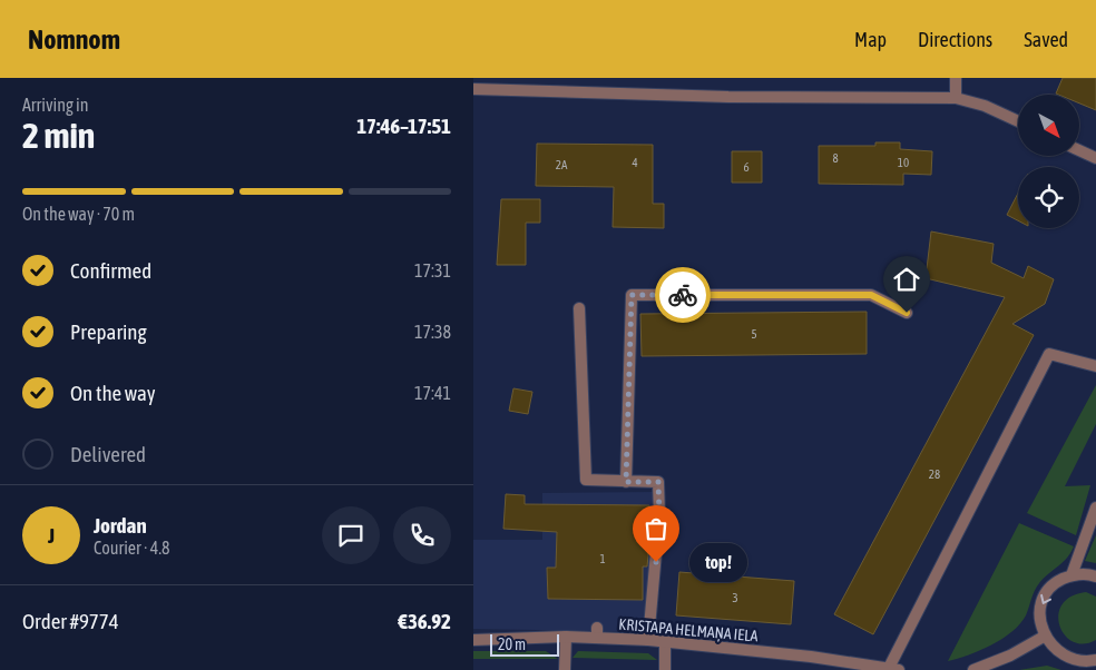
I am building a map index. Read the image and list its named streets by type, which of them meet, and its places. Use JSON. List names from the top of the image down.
{
  "streets": {
    "street": ["KRISTAPA HELMAŅA IELA"]
  },
  "places": ["top!"],
  "house_numbers": [
    "8",
    "4",
    "10",
    "2A",
    "6",
    "5",
    "28",
    "1",
    "3"
  ],
  "scale_bar": "20 m",
  "north": "bottom right",
  "page": {
    "header": "Nomnom",
    "nav": ["Map", "Directions", "Saved"],
    "heading": ["2 min", "Arriving in", "17:46–17:51"],
    "panel": [
      "Jordan",
      "Courier · 4.8",
      "Order #9774",
      "€36.92"
    ],
    "bar": "On the way · 70 m",
    "list": [
      ["Confirmed", "17:31"],
      ["Preparing", "17:38"],
      ["On the way", "17:41"],
      "Delivered"
    ],
    "round": "J",
    "bubble": "top!",
    "scale": "20 m"
  }
}
